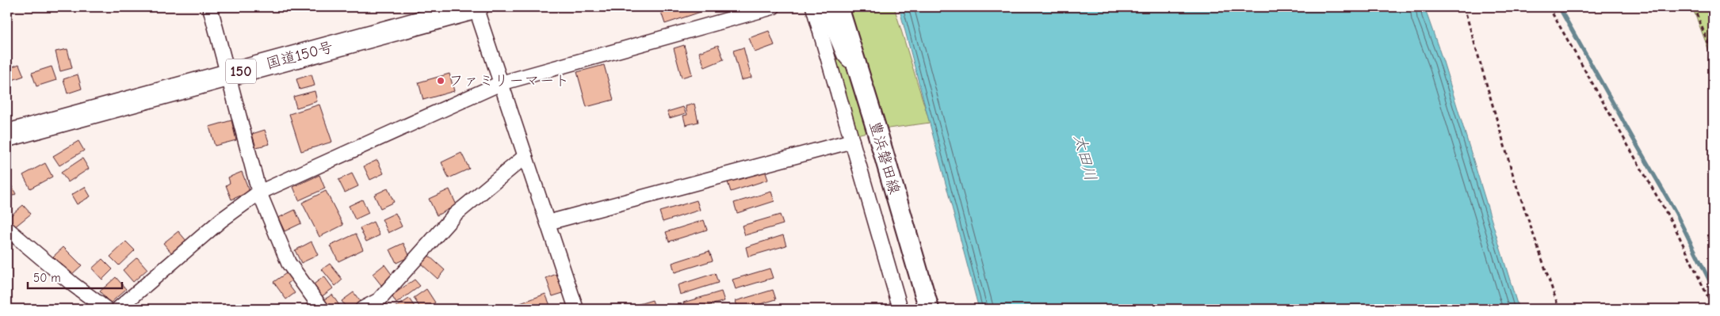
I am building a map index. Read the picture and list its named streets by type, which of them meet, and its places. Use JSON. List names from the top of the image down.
{
  "streets": {
    "highway": ["国道150号", "150"],
    "main road": ["豊浜磐田線"]
  },
  "water": ["太田川"],
  "places": ["ファミリーマート"],
  "scale_bar": "50 m"
}
